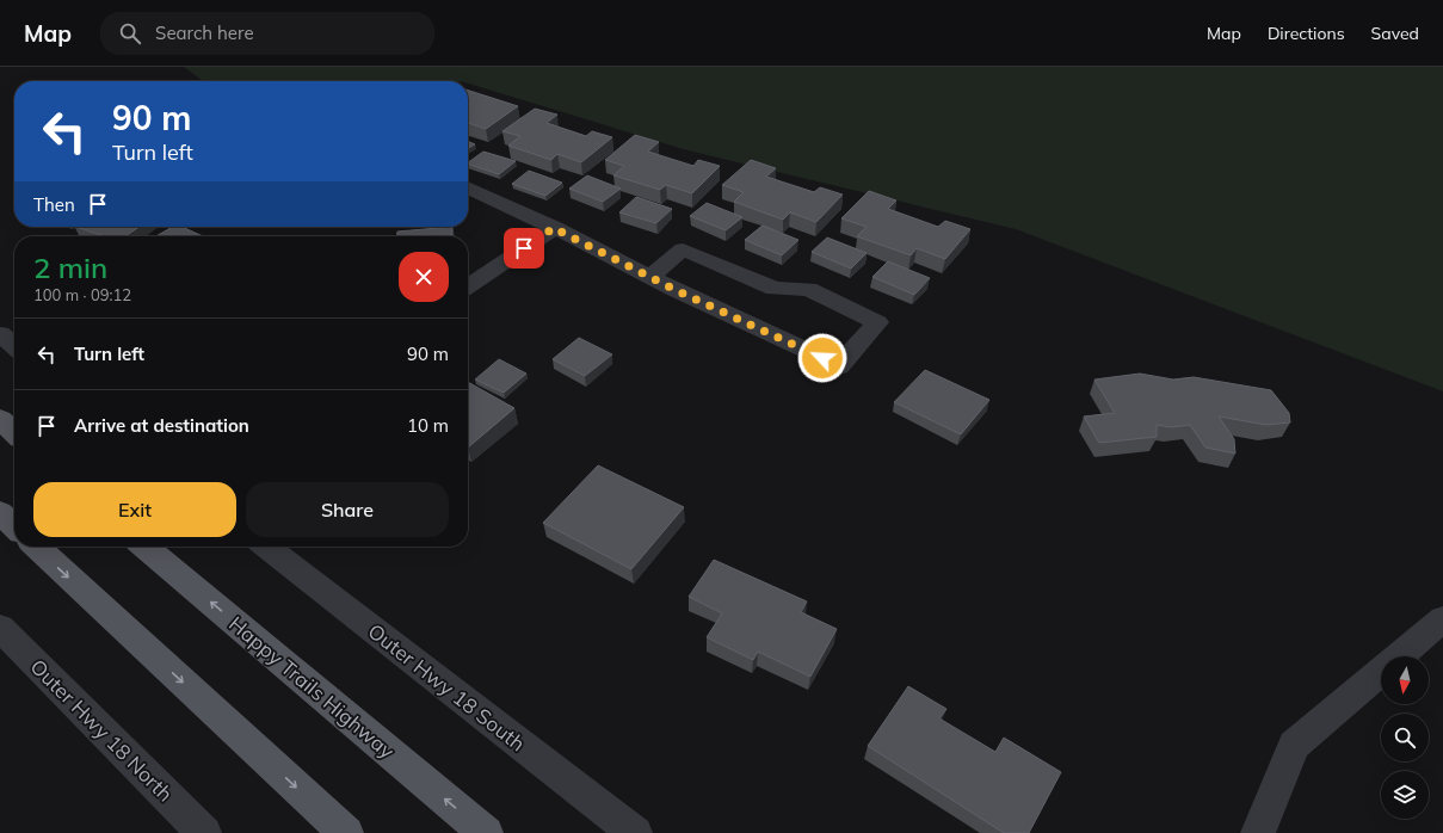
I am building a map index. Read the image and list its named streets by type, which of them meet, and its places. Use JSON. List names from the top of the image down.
{
  "streets": {
    "main road": ["Happy Trails Highway"],
    "street": ["Outer Hwy 18 South", "Outer Hwy 18 North"]
  },
  "north": "bottom",
  "page": {
    "header": "Map",
    "search": "Search here",
    "nav": ["Map", "Directions", "Saved"],
    "turn": ["90 m", "Turn left"],
    "then": "Then",
    "heading": ["2 min", "100 m · 09:12"],
    "list": [
      {
        "name": "Turn left",
        "value": "90 m"
      },
      {
        "name": "Arrive at destination",
        "value": "10 m"
      }
    ],
    "buttons": ["Exit", "Share"]
  }
}
